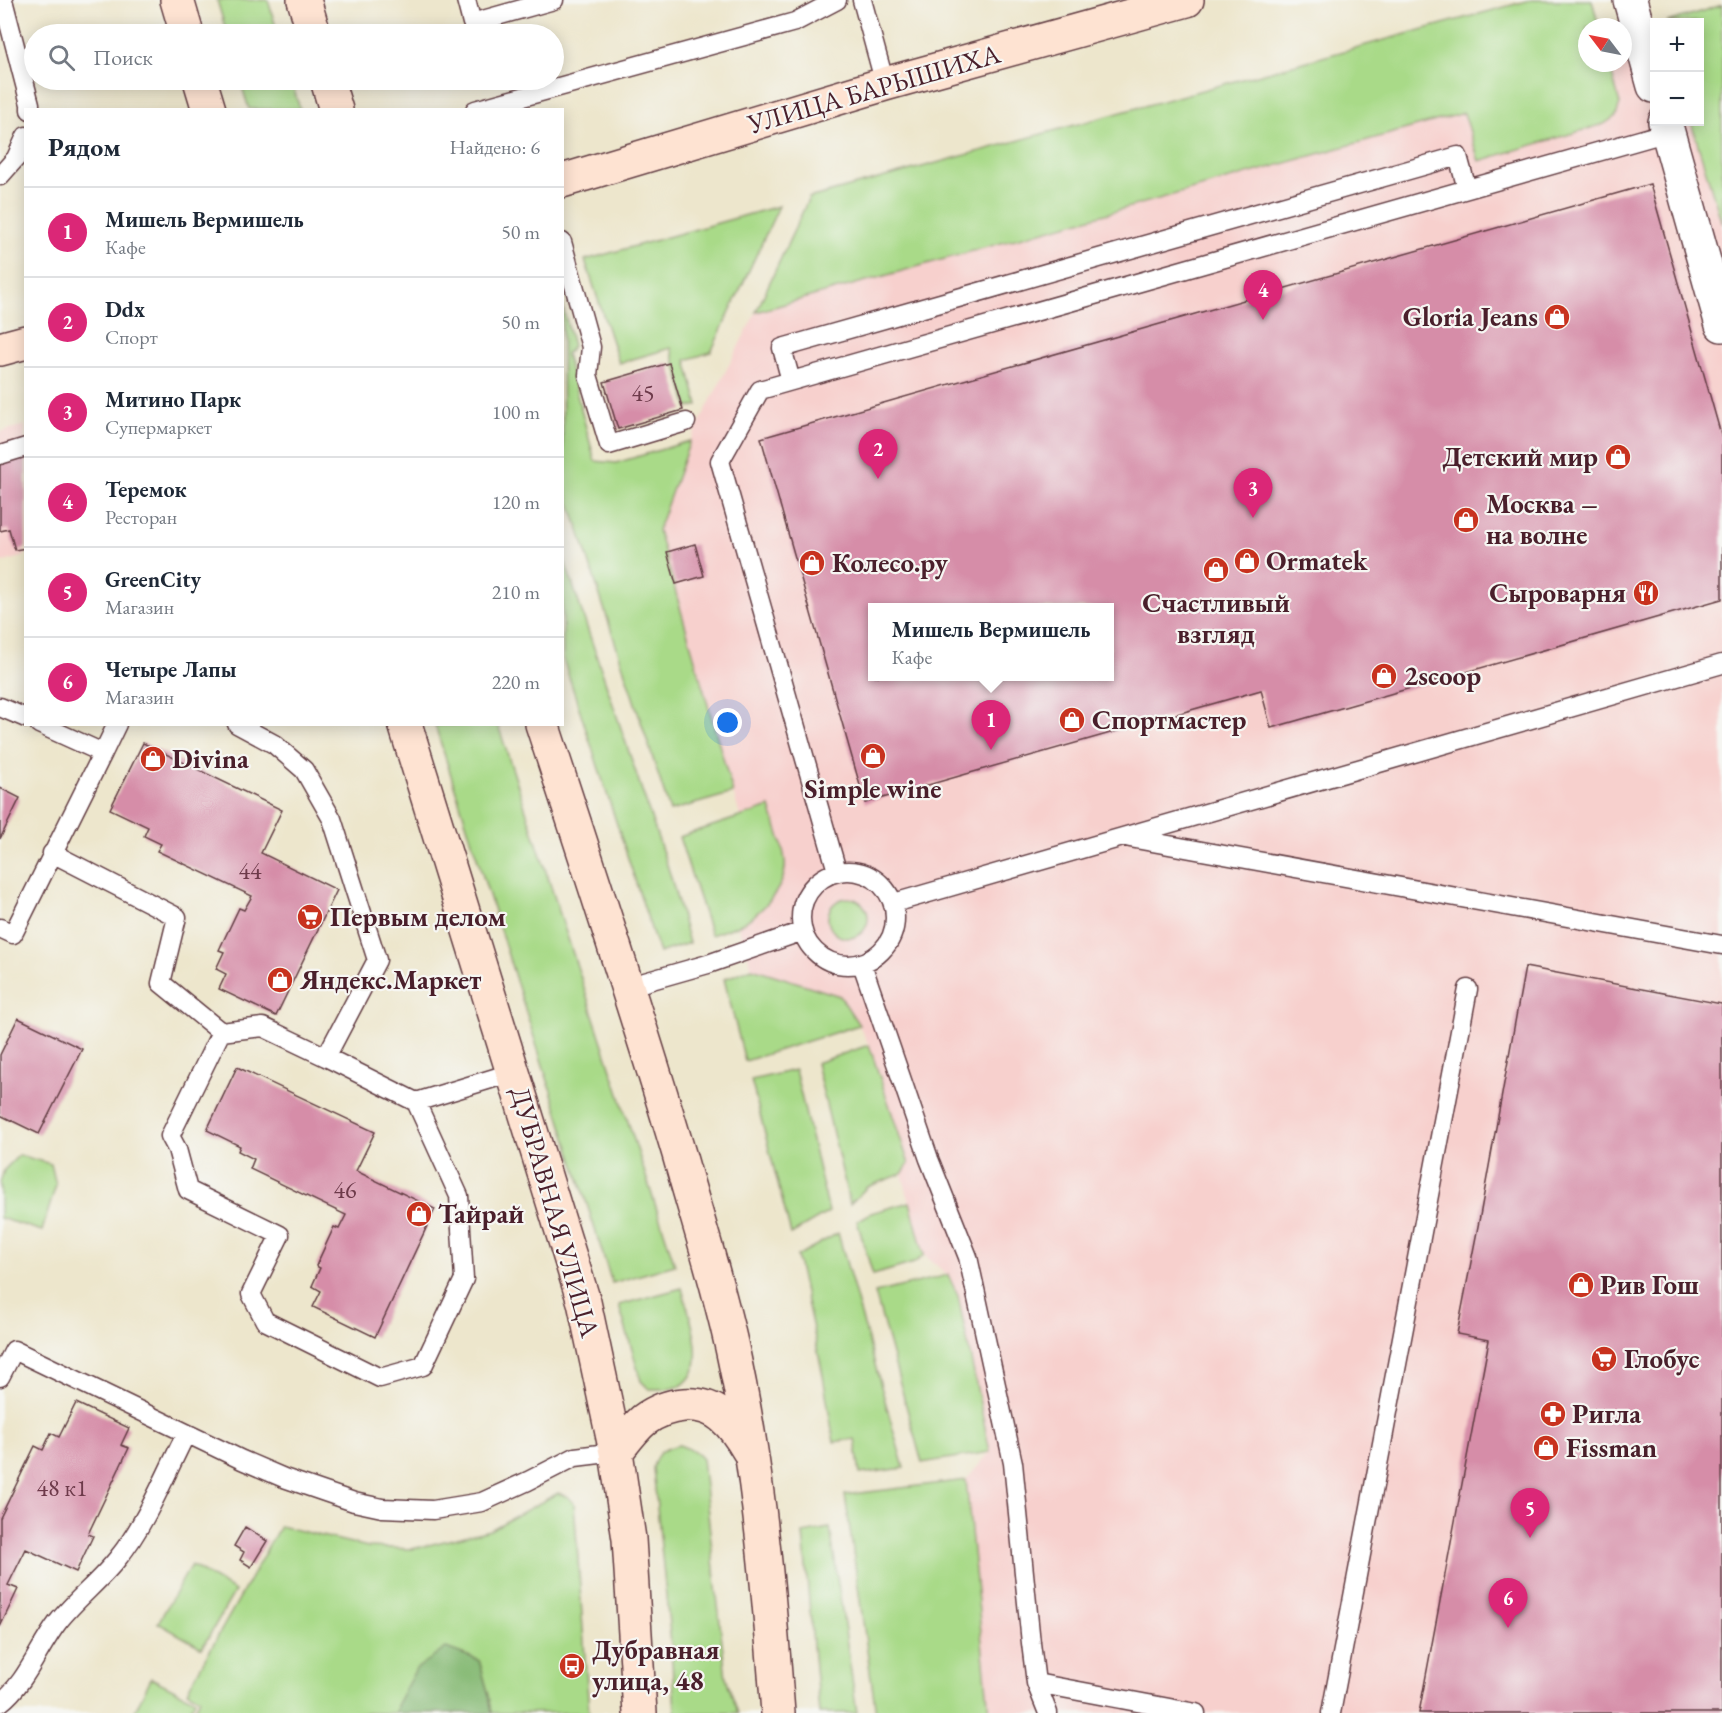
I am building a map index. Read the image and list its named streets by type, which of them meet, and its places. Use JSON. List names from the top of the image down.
{
  "streets": {
    "main road": ["УЛИЦА БАРЫШИХА", "ДУБРАВНАЯ УЛИЦА"]
  },
  "places": {
    "shop": [
      "Gloria Jeans",
      "Детский мир",
      "Москва – на волне",
      "Ormatek",
      "Колесо.ру",
      "Счастливый взгляд",
      "2scoop",
      "Спортмастер",
      "Simple wine",
      "Divina",
      "Яндекс.Маркет",
      "Тайрай",
      "Рив Гош",
      "Fissman"
    ],
    "restaurant": ["Сыроварня"],
    "supermarket": ["Первым делом", "Глобус"],
    "pharmacy": ["Ригла"],
    "bus stop": ["Дубравная улица, 48"]
  },
  "house_numbers": [
    "45",
    "44",
    "46",
    "48 к1"
  ],
  "north": "top left",
  "page": {
    "map_buttons": ["+", "−"],
    "search": "Поиск",
    "heading": ["Рядом", "Найдено: 6"],
    "list": [
      {
        "mark": "1",
        "name": "Мишель Вермишель",
        "note": "Кафе",
        "value": "50 m"
      },
      {
        "mark": "2",
        "name": "Ddx",
        "note": "Спорт",
        "value": "50 m"
      },
      {
        "mark": "3",
        "name": "Митино Парк",
        "note": "Супермаркет",
        "value": "100 m"
      },
      {
        "mark": "4",
        "name": "Теремок",
        "note": "Ресторан",
        "value": "120 m"
      },
      {
        "mark": "5",
        "name": "GreenCity",
        "note": "Магазин",
        "value": "210 m"
      },
      {
        "mark": "6",
        "name": "Четыре Лапы",
        "note": "Магазин",
        "value": "220 m"
      }
    ],
    "pins": [
      "4",
      "2",
      "3",
      "1",
      "5",
      "6"
    ],
    "popup": ["Мишель Вермишель", "Кафе"]
  }
}
